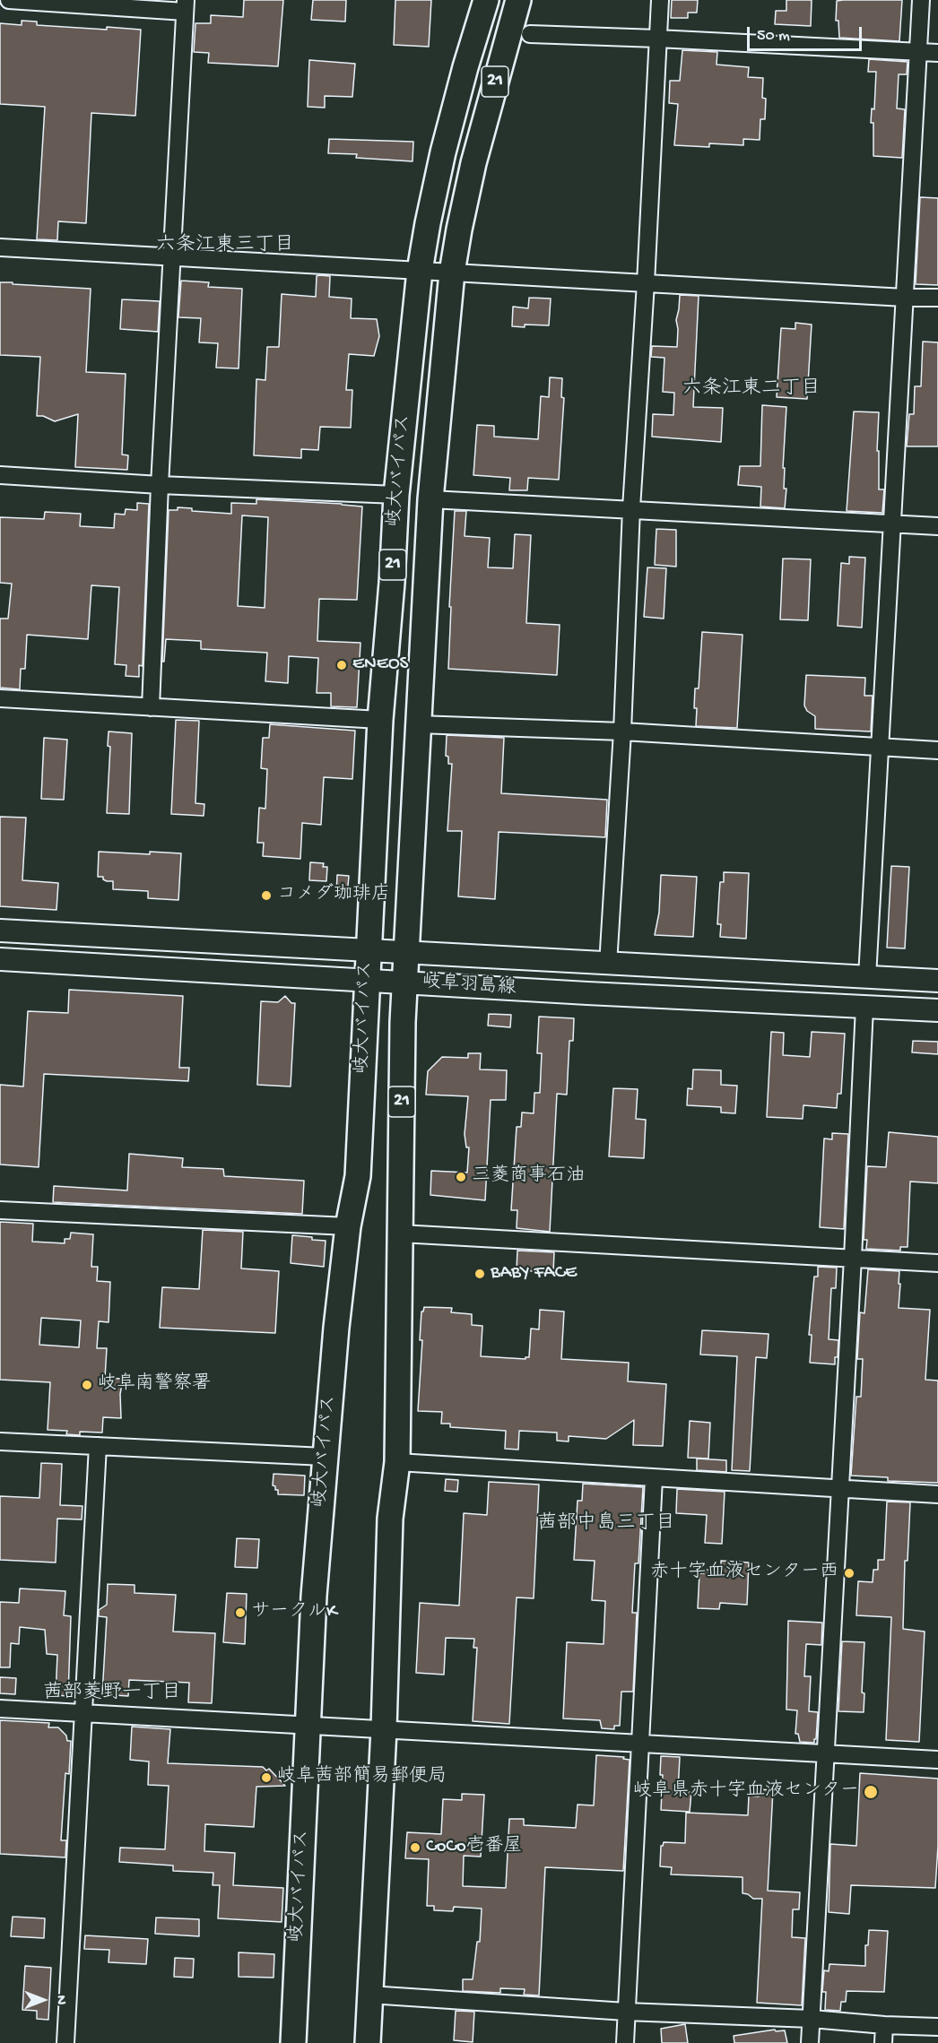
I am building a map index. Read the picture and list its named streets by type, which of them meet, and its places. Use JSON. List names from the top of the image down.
{
  "streets": {
    "highway": ["21", "岐大バイパス"],
    "main road": ["岐阜羽島線"]
  },
  "crossings": [
    ["岐大バイパス", "岐阜羽島線"]
  ],
  "districts": [
    "六条江東三丁目",
    "六条江東二丁目",
    "茜部中島三丁目",
    "茜部菱野一丁目"
  ],
  "places": [
    "ENEOS",
    "コメダ珈琲店",
    "三菱商事石油",
    "BABY FACE",
    "岐阜南警察署",
    "赤十字血液センター西",
    "サークルK",
    "岐阜茜部簡易郵便局",
    "岐阜県赤十字血液センター",
    "CoCo壱番屋"
  ],
  "scale_bar": "50 m",
  "north": "right"
}
